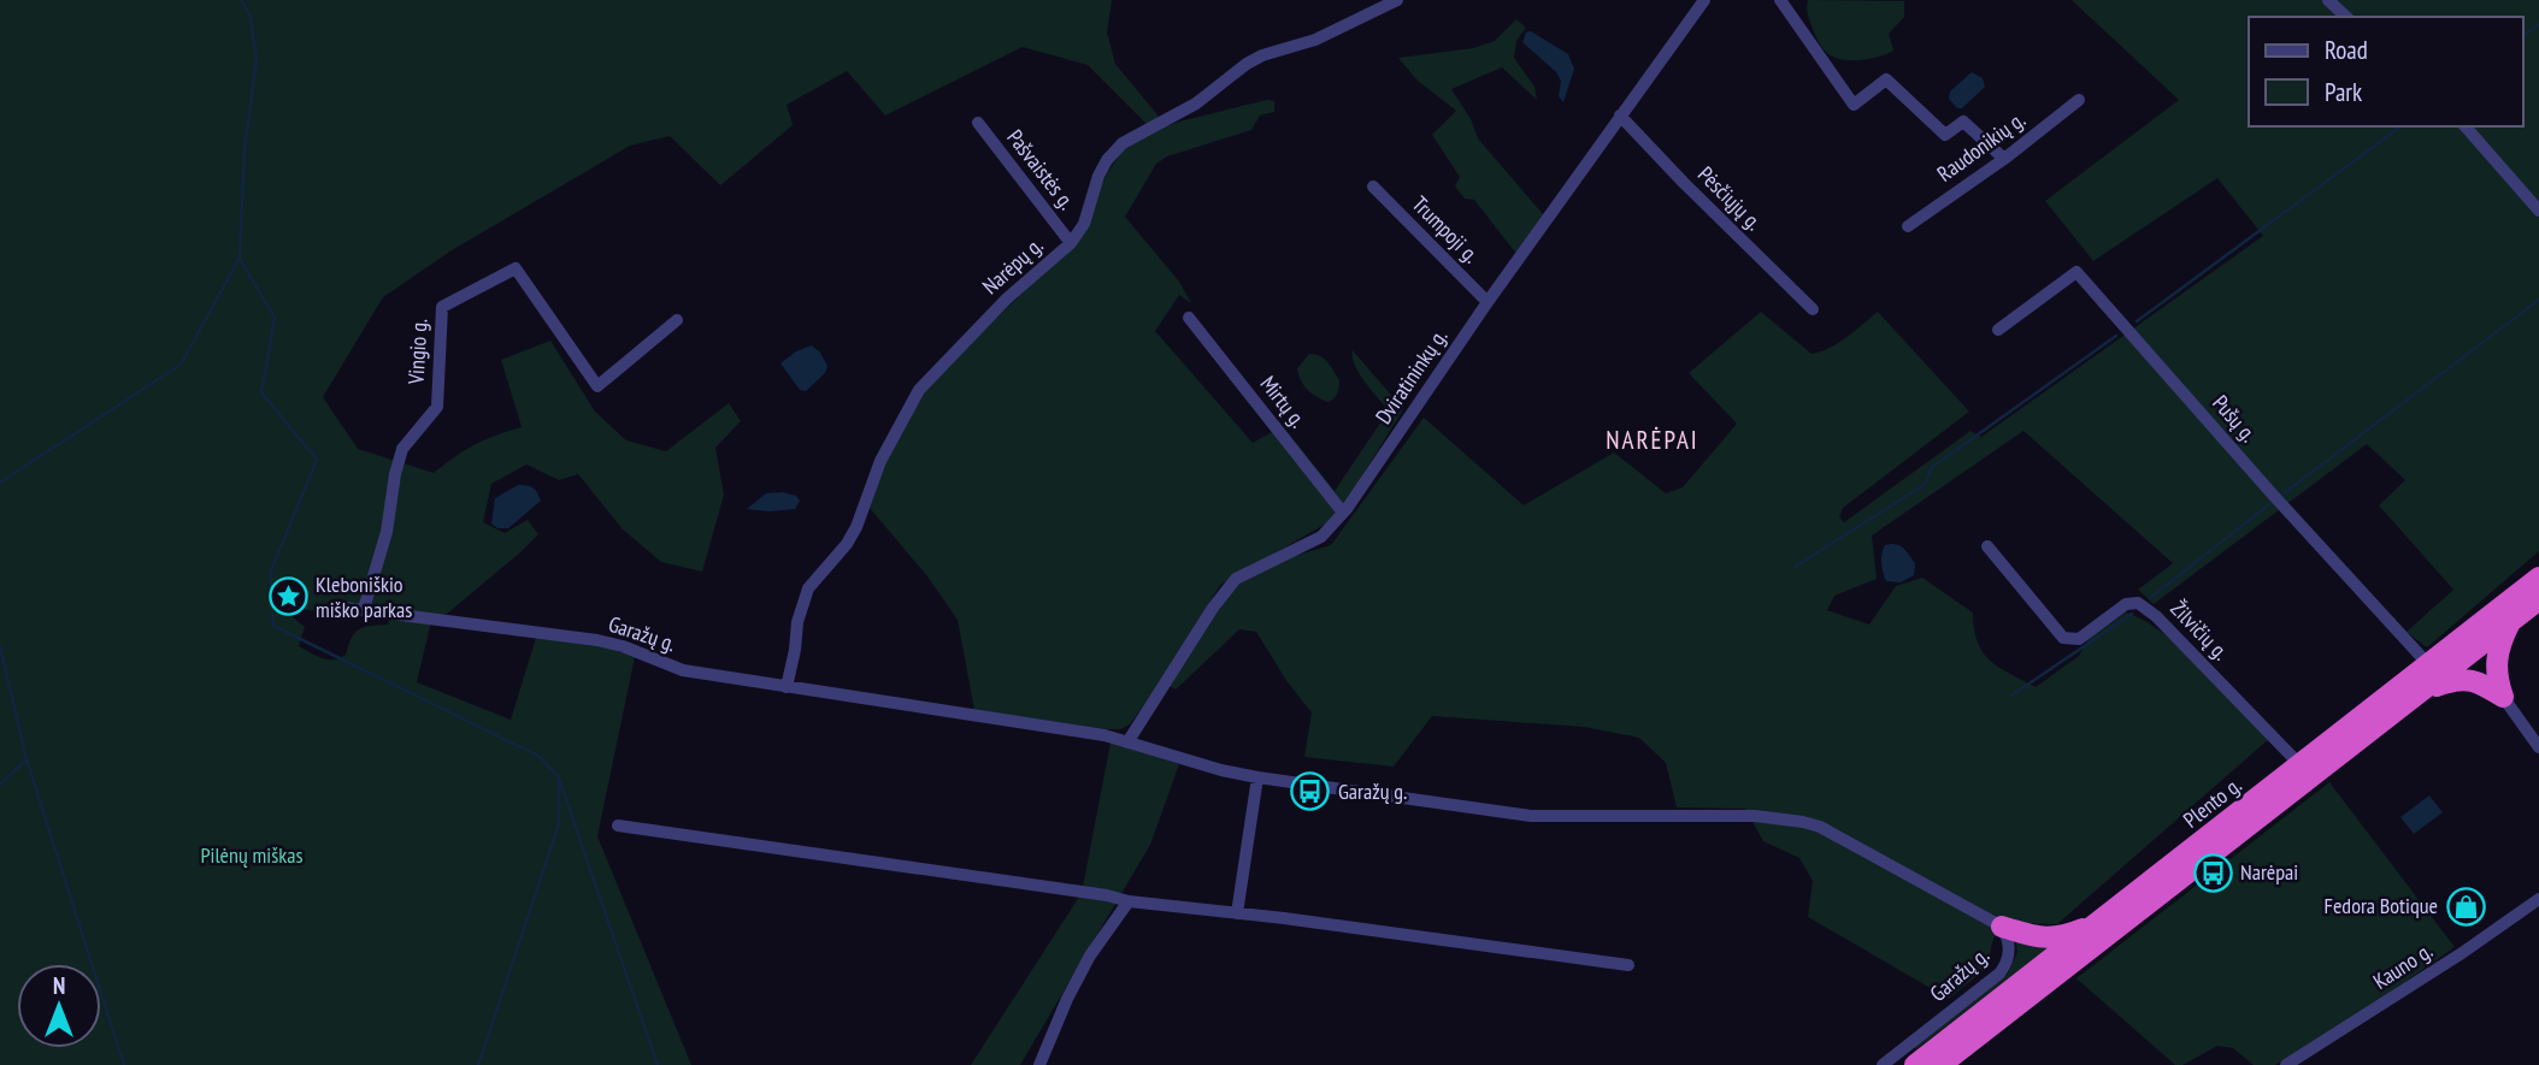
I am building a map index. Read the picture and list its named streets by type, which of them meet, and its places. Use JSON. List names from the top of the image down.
{
  "streets": {
    "highway": ["Plento g."],
    "street": [
      "Raudonikių g.",
      "Pašvaistės g.",
      "Pėsčiųjų g.",
      "Trumpoji g.",
      "Narėpų g.",
      "Vingio g.",
      "Dviratininkų g.",
      "Mirtų g.",
      "Pušų g.",
      "Žilvičių g.",
      "Garažų g.",
      "Kauno g."
    ]
  },
  "crossings": [
    ["Pašvaistės g.", "Narėpų g."],
    ["Pėsčiųjų g.", "Dviratininkų g."],
    ["Trumpoji g.", "Dviratininkų g."],
    ["Narėpų g.", "Garažų g."],
    ["Vingio g.", "Garažų g."],
    ["Dviratininkų g.", "Mirtų g."],
    ["Dviratininkų g.", "Garažų g."],
    ["Pušų g.", "Plento g."],
    ["Žilvičių g.", "Plento g."]
  ],
  "districts": ["NARĖPAI"],
  "parks": ["Pilėnų miškas"],
  "places": {
    "place": ["Kleboniškio miško parkas"],
    "bus stop": ["Garažų g.", "Narėpai"],
    "shop": ["Fedora Botique"]
  },
  "legend": ["Road", "Park"],
  "north": "top"
}
